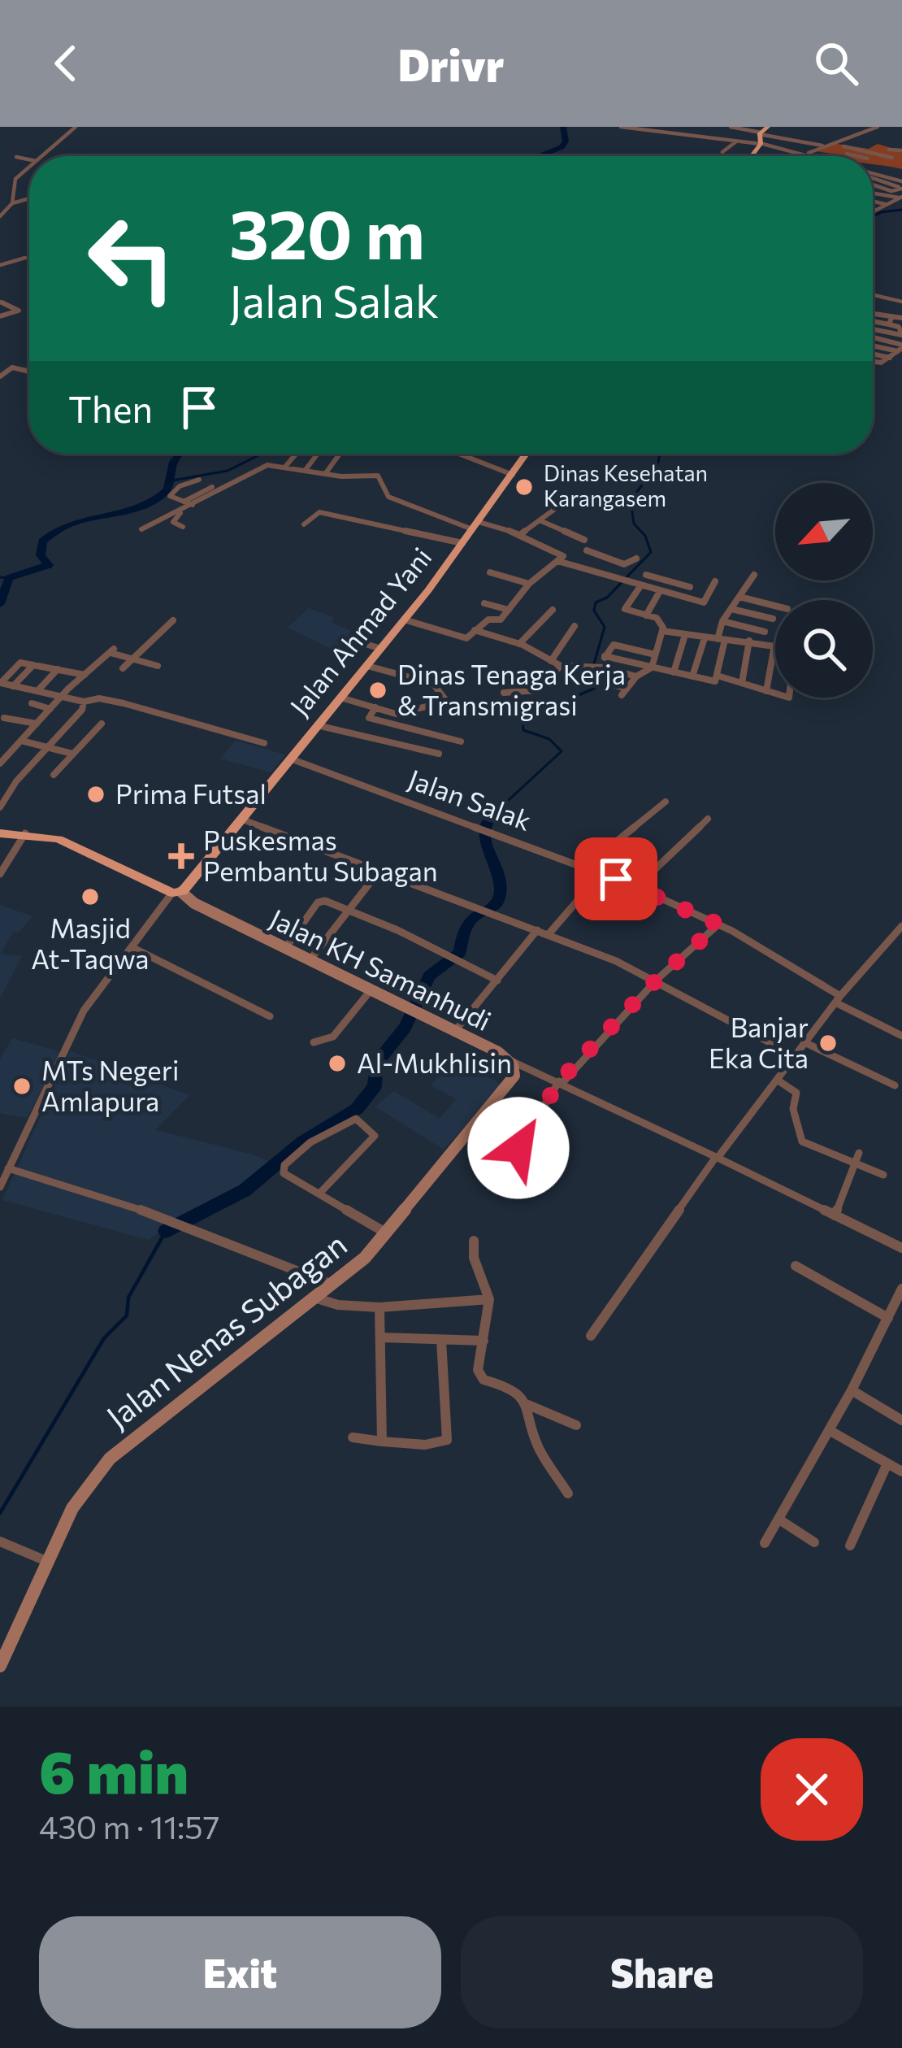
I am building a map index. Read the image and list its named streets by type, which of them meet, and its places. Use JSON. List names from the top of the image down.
{
  "streets": {
    "highway": ["Jalan Ahmad Yani"],
    "main road": ["Jalan KH Samanhudi", "Jalan Nenas Subagan"],
    "street": ["Jalan Salak"]
  },
  "crossings": [
    ["Jalan Ahmad Yani", "Jalan Salak"],
    ["Jalan Ahmad Yani", "Jalan KH Samanhudi"],
    ["Jalan KH Samanhudi", "Jalan Nenas Subagan"]
  ],
  "places": {
    "other": [
      "Dinas Kesehatan Karangasem",
      "Dinas Tenaga Kerja & Transmigrasi",
      "Prima Futsal",
      "Masjid At-Taqwa",
      "Banjar Eka Cita",
      "Al-Mukhlisin",
      "MTs Negeri Amlapura"
    ],
    "health": ["Puskesmas Pembantu Subagan"]
  },
  "north": "bottom left",
  "page": {
    "header": "Drivr",
    "turn": ["320 m", "Jalan Salak"],
    "then": "Then",
    "heading": ["6 min", "430 m · 11:57"],
    "buttons": ["Exit", "Share"]
  }
}
